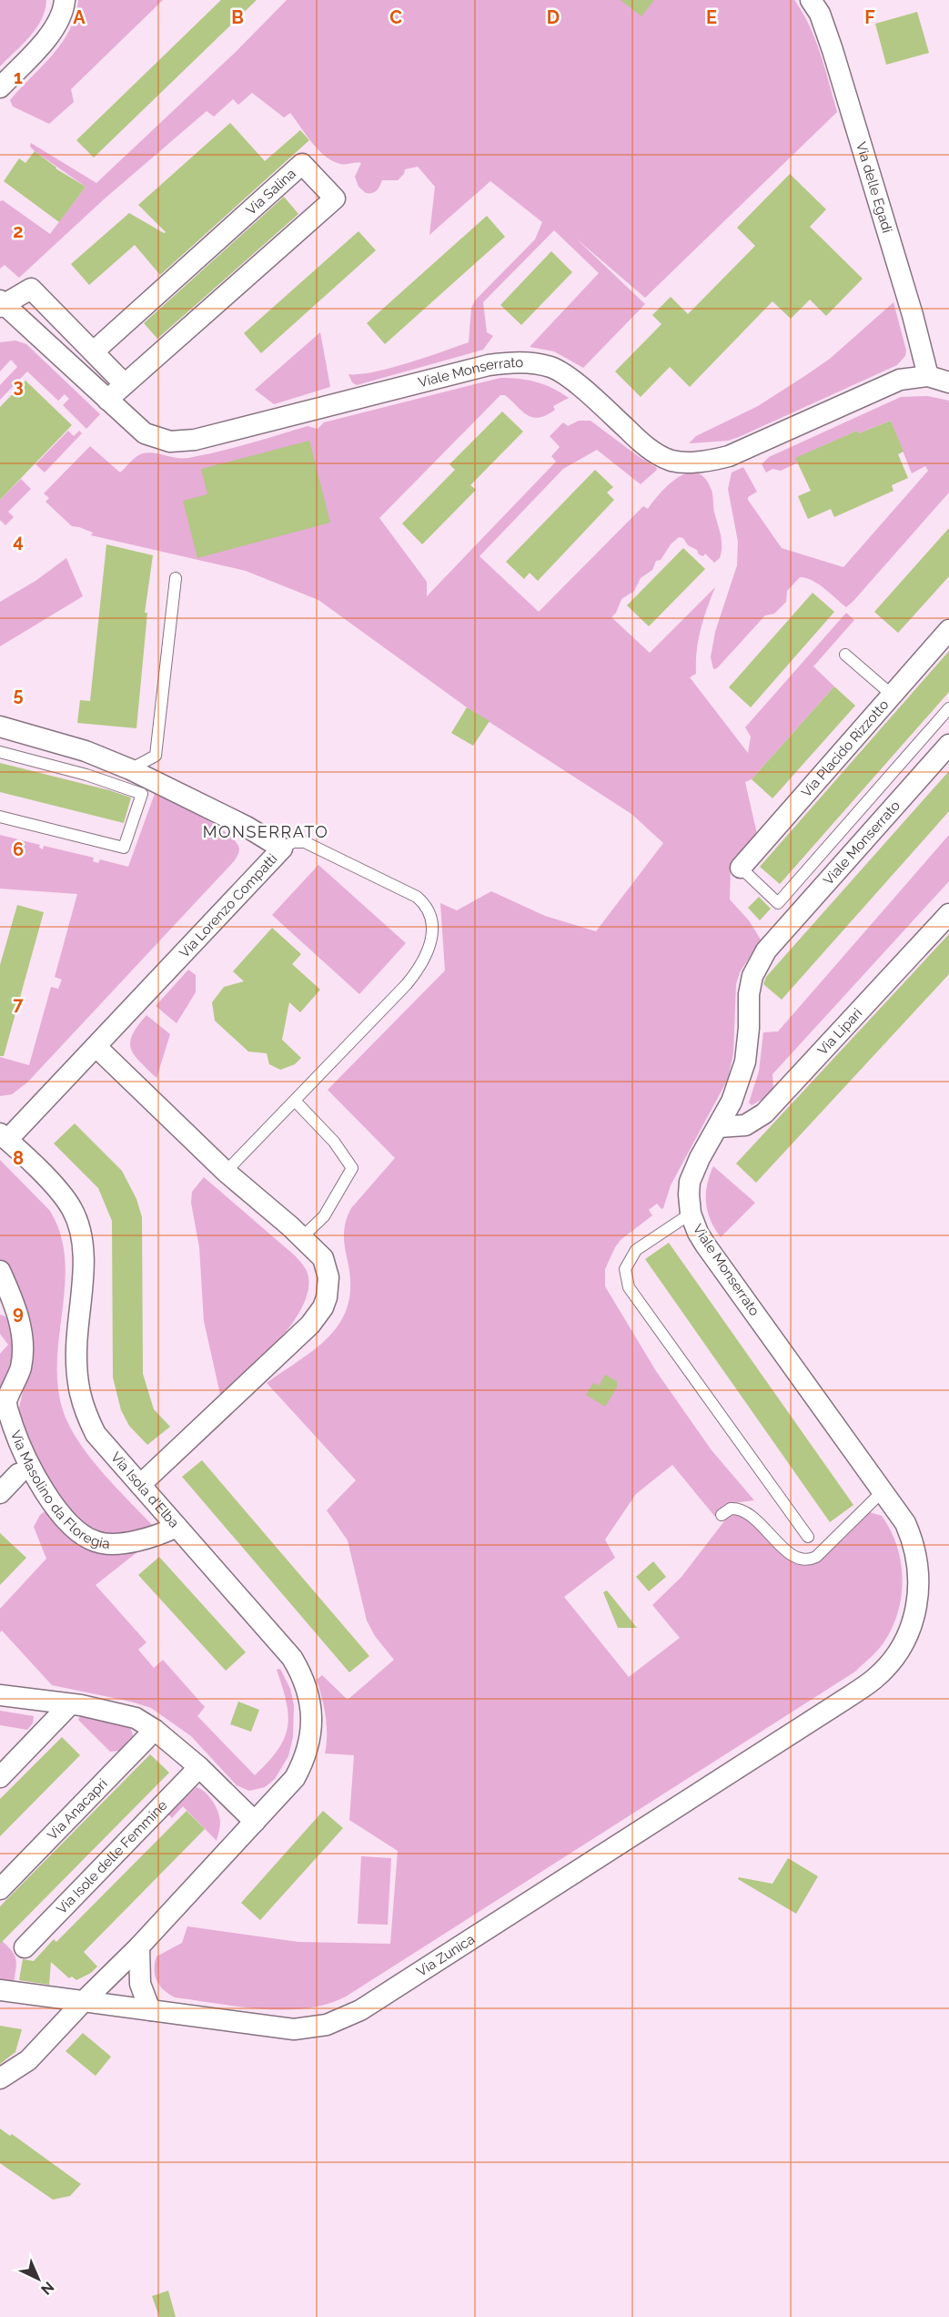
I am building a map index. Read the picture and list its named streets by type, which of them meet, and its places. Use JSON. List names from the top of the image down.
{
  "streets": {
    "street": [
      "Via delle Egadi",
      "Via Salina",
      "Viale Monserrato",
      "Via Placido Rizzotto",
      "Via Lorenzo Compatti",
      "Via Lipari",
      "Via Masolino da Floregia",
      "Via Isola d'Elba",
      "Via Anacapri",
      "Via Isole delle Femmine",
      "Via Zunica"
    ]
  },
  "crossings": [
    ["Via delle Egadi", "Viale Monserrato"],
    ["Via Salina", "Viale Monserrato"],
    ["Viale Monserrato", "Via Lipari"],
    ["Viale Monserrato", "Via Zunica"],
    ["Via Lorenzo Compatti", "Via Isola d'Elba"],
    ["Via Masolino da Floregia", "Via Isola d'Elba"],
    ["Via Isola d'Elba", "Via Zunica"]
  ],
  "districts": ["MONSERRATO"],
  "north": "bottom right",
  "grid": {
    "columns": [
      "A",
      "B",
      "C",
      "D",
      "E",
      "F"
    ],
    "rows": [
      "1",
      "2",
      "3",
      "4",
      "5",
      "6",
      "7",
      "8",
      "9"
    ]
  }
}
